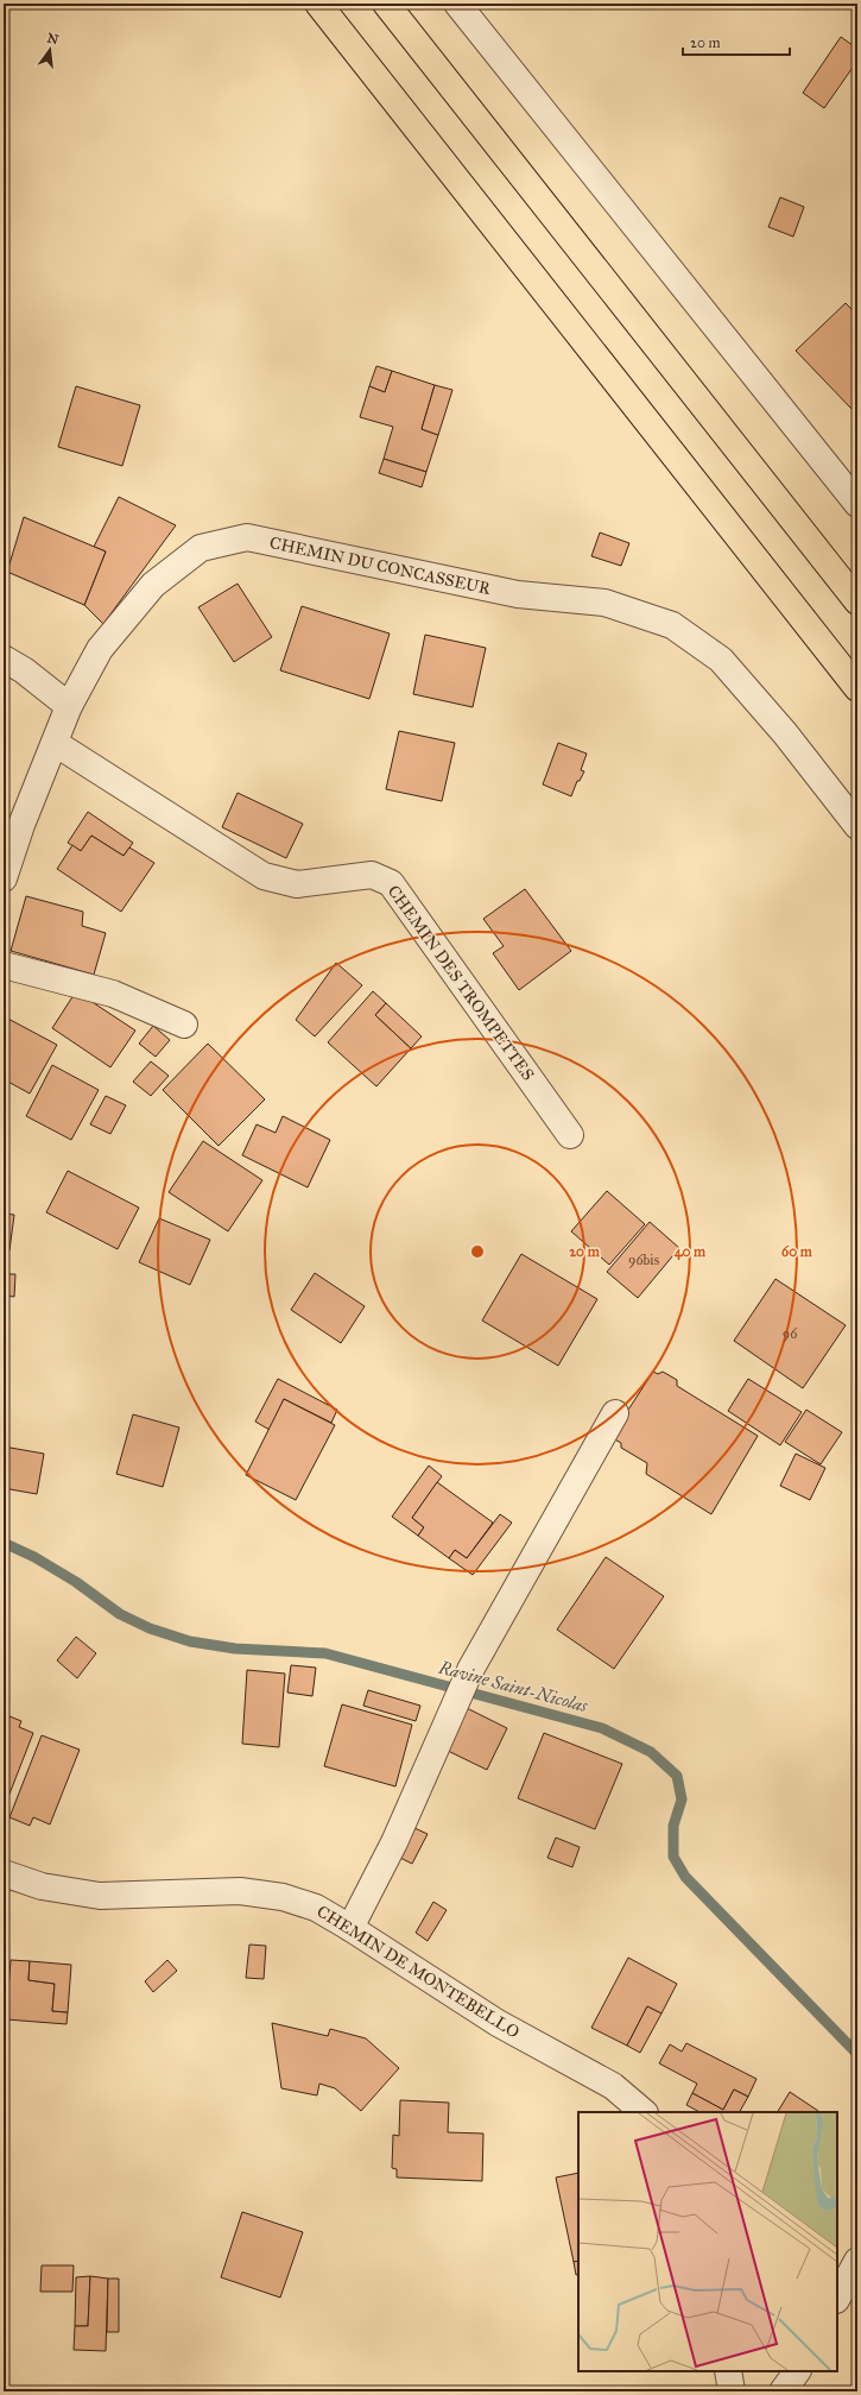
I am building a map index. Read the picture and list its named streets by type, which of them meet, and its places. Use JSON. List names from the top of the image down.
{
  "streets": {
    "street": ["CHEMIN DU CONCASSEUR", "CHEMIN DES TROMPETTES", "CHEMIN DE MONTEBELLO"]
  },
  "crossings": [
    ["CHEMIN DU CONCASSEUR", "CHEMIN DES TROMPETTES"]
  ],
  "water": ["Ravine Saint-Nicolas"],
  "house_numbers": ["96bis", "96"],
  "scale_bar": "20 m",
  "north": "top",
  "rings": ["20 m", "40 m", "60 m"]
}
